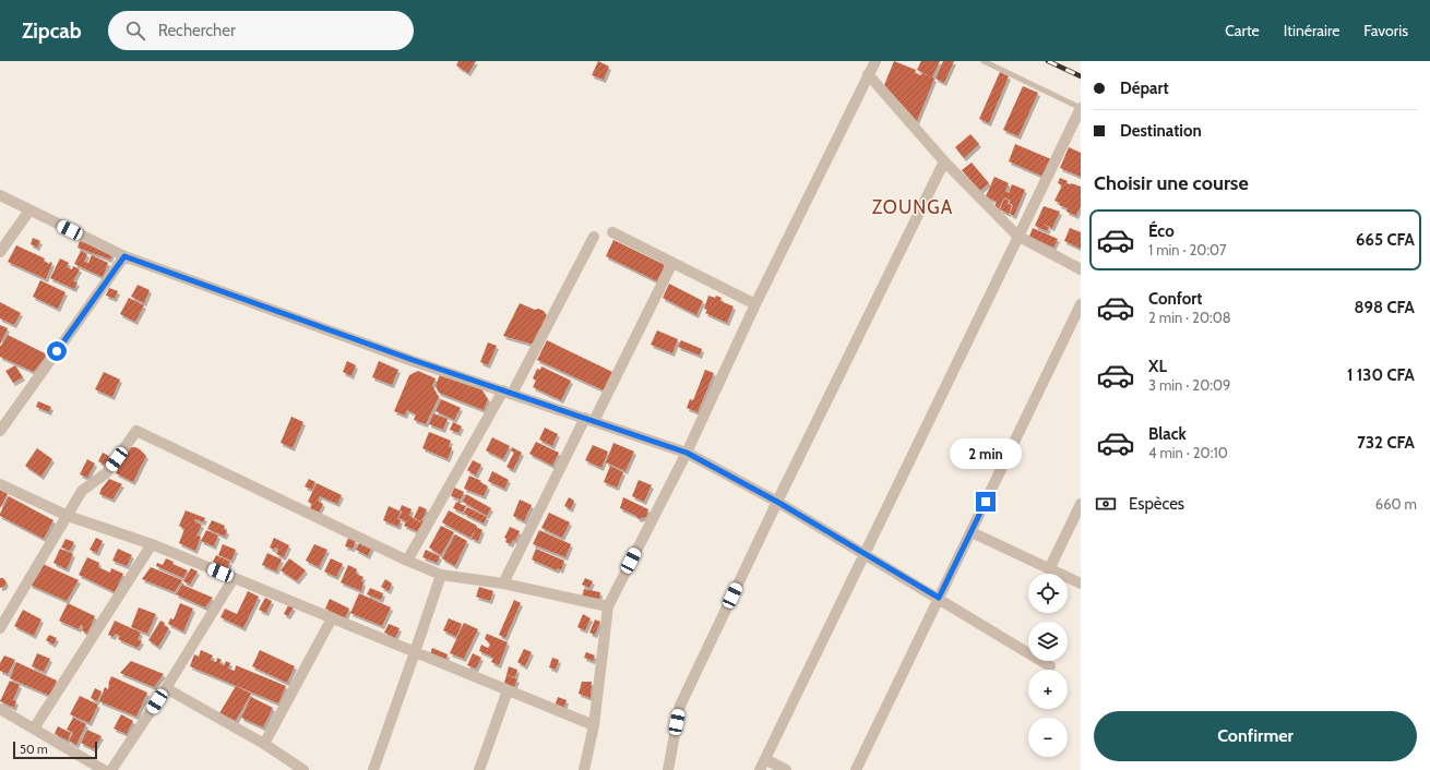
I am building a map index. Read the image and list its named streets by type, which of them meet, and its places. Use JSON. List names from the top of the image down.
{
  "districts": ["ZOUNGA"],
  "scale_bar": "50 m",
  "page": {
    "header": "Zipcab",
    "search": "Rechercher",
    "nav": ["Carte", "Itinéraire", "Favoris"],
    "banner": ["Départ", "Destination"],
    "heading": "Choisir une course",
    "list": [
      {
        "name": "Éco",
        "note": "1 min · 20:07",
        "value": "665 CFA"
      },
      {
        "name": "Confort",
        "note": "2 min · 20:08",
        "value": "898 CFA"
      },
      {
        "name": "XL",
        "note": "3 min · 20:09",
        "value": "1 130 CFA"
      },
      {
        "name": "Black",
        "note": "4 min · 20:10",
        "value": "732 CFA"
      }
    ],
    "bubble": "2 min",
    "pay": ["Espèces", "660 m"],
    "map_buttons": ["+", "−"],
    "buttons": "Confirmer",
    "scale": "50 m"
  }
}
